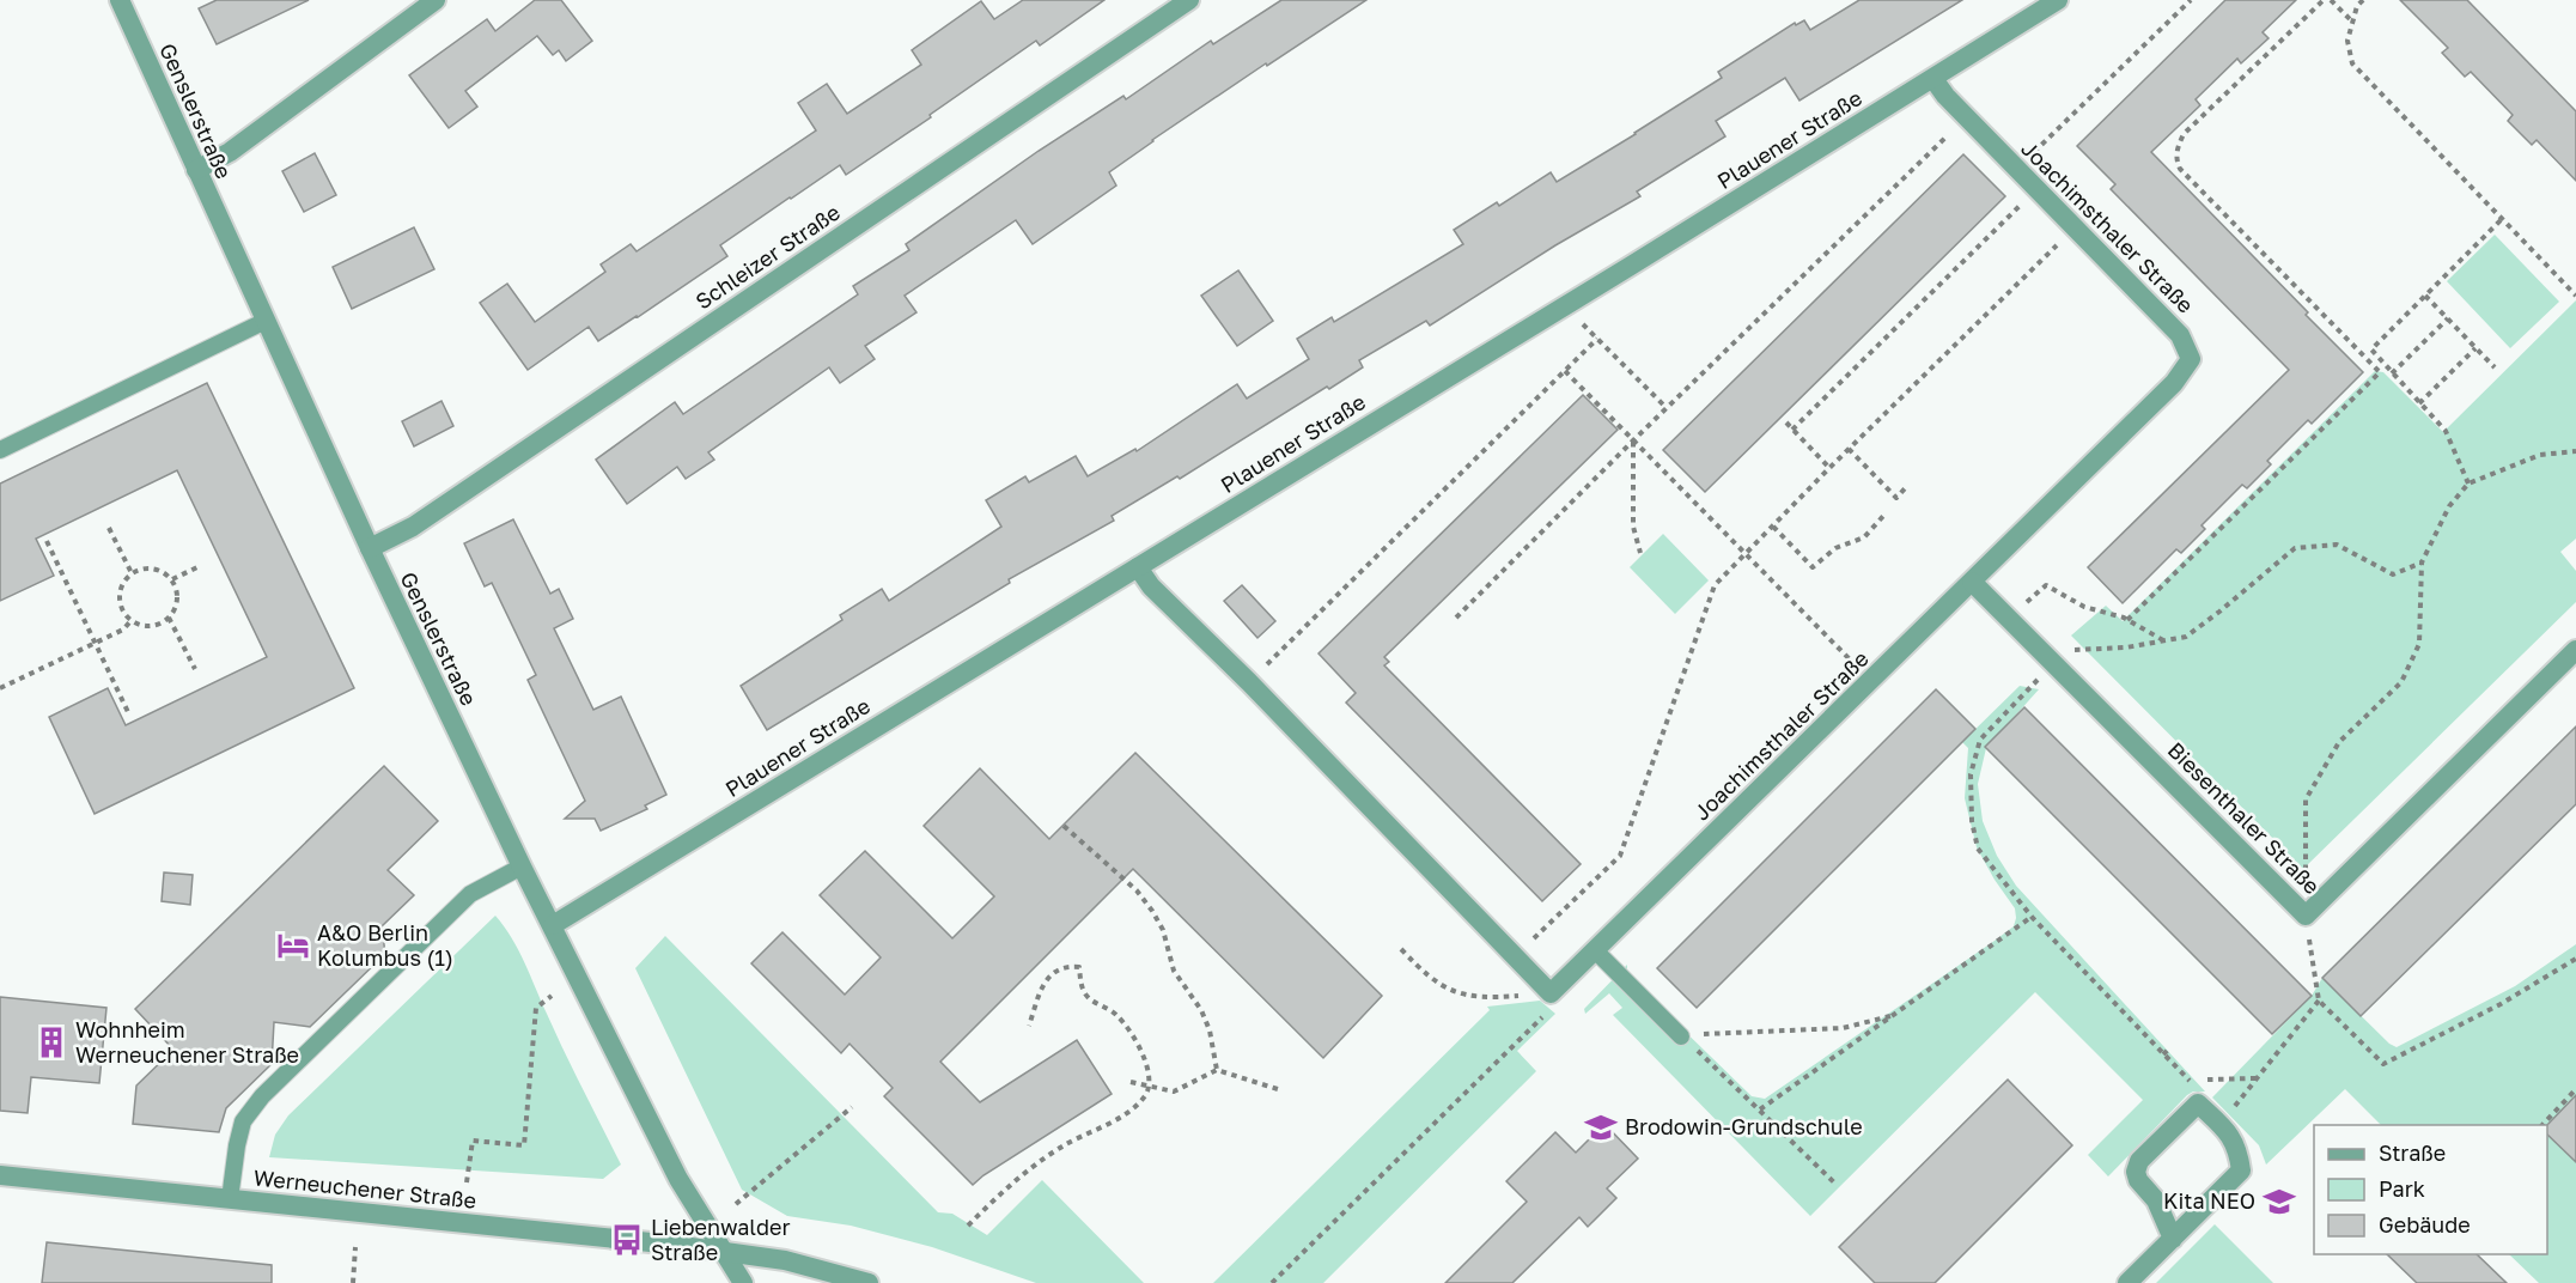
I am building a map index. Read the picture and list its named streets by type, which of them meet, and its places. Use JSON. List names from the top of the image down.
{
  "streets": {
    "street": [
      "Genslerstraße",
      "Plauener Straße",
      "Joachimsthaler Straße",
      "Schleizer Straße",
      "Biesenthaler Straße",
      "Werneuchener Straße"
    ]
  },
  "crossings": [
    ["Genslerstraße", "Plauener Straße"],
    ["Genslerstraße", "Schleizer Straße"],
    ["Genslerstraße", "Werneuchener Straße"],
    ["Plauener Straße", "Joachimsthaler Straße"],
    ["Joachimsthaler Straße", "Biesenthaler Straße"]
  ],
  "places": {
    "hotel": ["A&O Berlin Kolumbus (1)"],
    "building": ["Wohnheim Werneuchener Straße"],
    "school or university": ["Brodowin-Grundschule", "Kita NEO"],
    "bus stop": ["Liebenwalder Straße"]
  },
  "legend": ["Straße", "Park", "Gebäude"]
}
